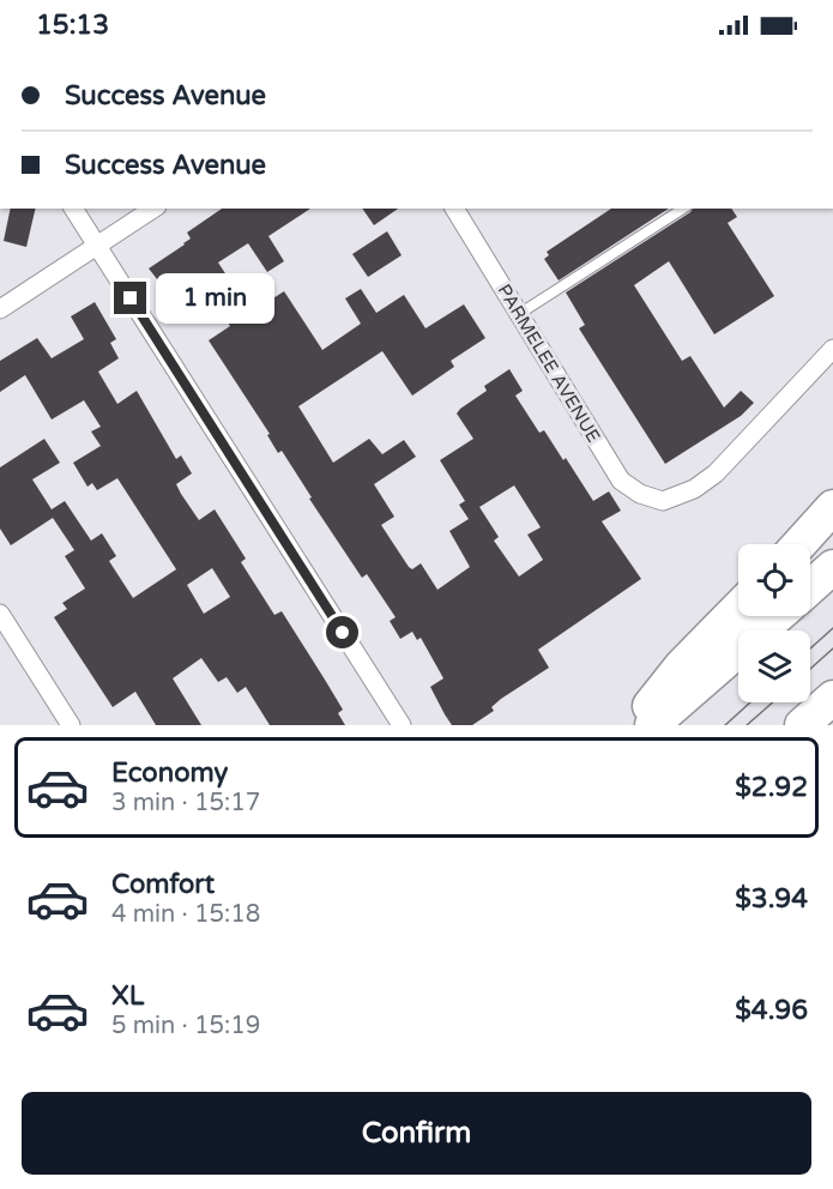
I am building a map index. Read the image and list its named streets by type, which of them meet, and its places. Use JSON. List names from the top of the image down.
{
  "streets": {
    "street": ["PARMELEE AVENUE"]
  },
  "page": {
    "status": "15:13",
    "banner": ["Success Avenue", "Success Avenue"],
    "bubble": "1 min",
    "list": [
      {
        "name": "Economy",
        "note": "3 min · 15:17",
        "value": "$2.92"
      },
      {
        "name": "Comfort",
        "note": "4 min · 15:18",
        "value": "$3.94"
      },
      {
        "name": "XL",
        "note": "5 min · 15:19",
        "value": "$4.96"
      }
    ],
    "buttons": "Confirm"
  }
}
